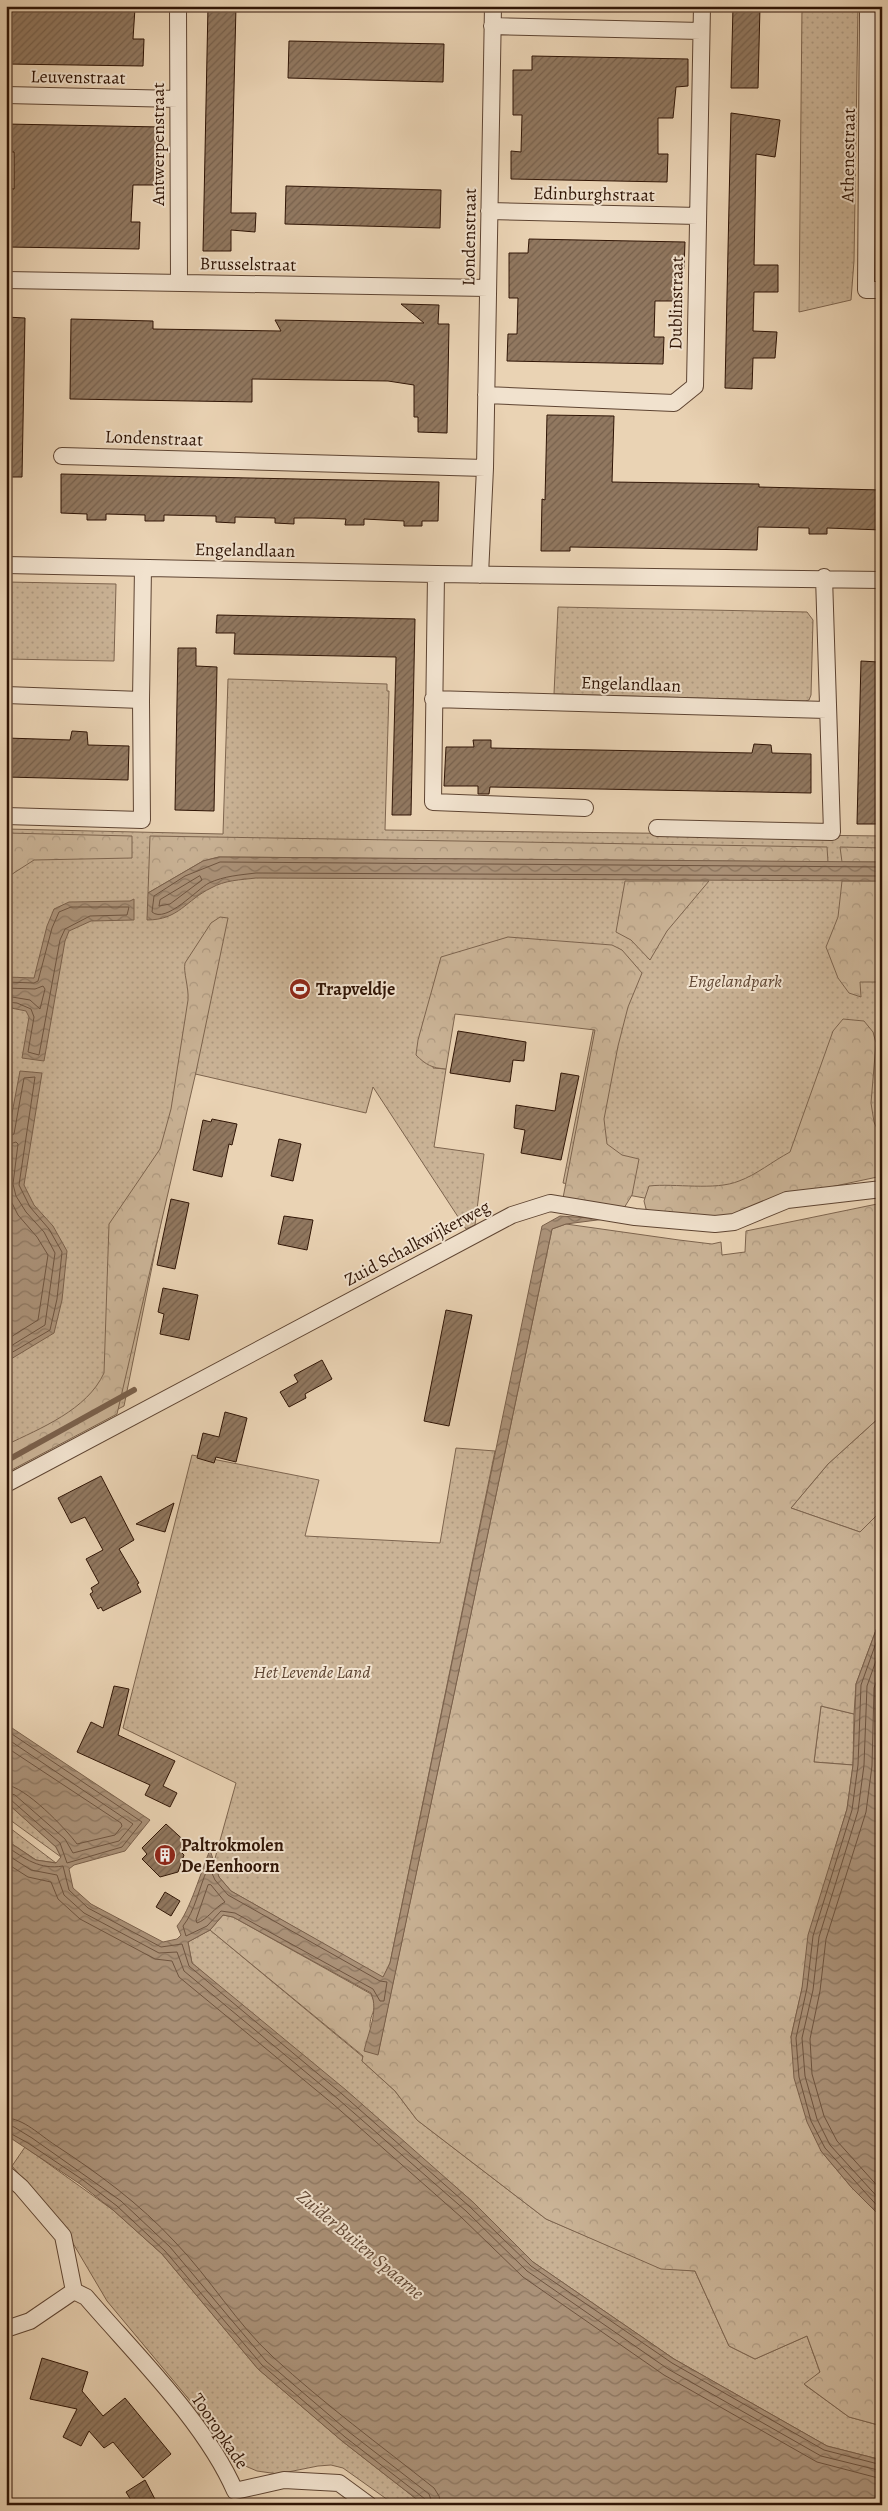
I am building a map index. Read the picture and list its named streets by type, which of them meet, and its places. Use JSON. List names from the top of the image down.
{
  "streets": {
    "street": [
      "Leuvenstraat",
      "Antwerpenstraat",
      "Athenestraat",
      "Edinburghstraat",
      "Londenstraat",
      "Brusselstraat",
      "Dublinstraat",
      "Engelandlaan",
      "Zuid Schalkwijkerweg",
      "Tooropkade"
    ]
  },
  "crossings": [
    ["Leuvenstraat", "Antwerpenstraat"],
    ["Antwerpenstraat", "Brusselstraat"],
    ["Edinburghstraat", "Londenstraat"],
    ["Edinburghstraat", "Dublinstraat"],
    ["Londenstraat", "Brusselstraat"],
    ["Londenstraat", "Dublinstraat"],
    ["Londenstraat", "Engelandlaan"]
  ],
  "water": ["Zuider Buiten Spaarne"],
  "parks": ["Engelandpark", "Het Levende Land"],
  "places": {
    "sports": ["Trapveldje"],
    "building": ["Paltrokmolen De Eenhoorn"]
  }
}
